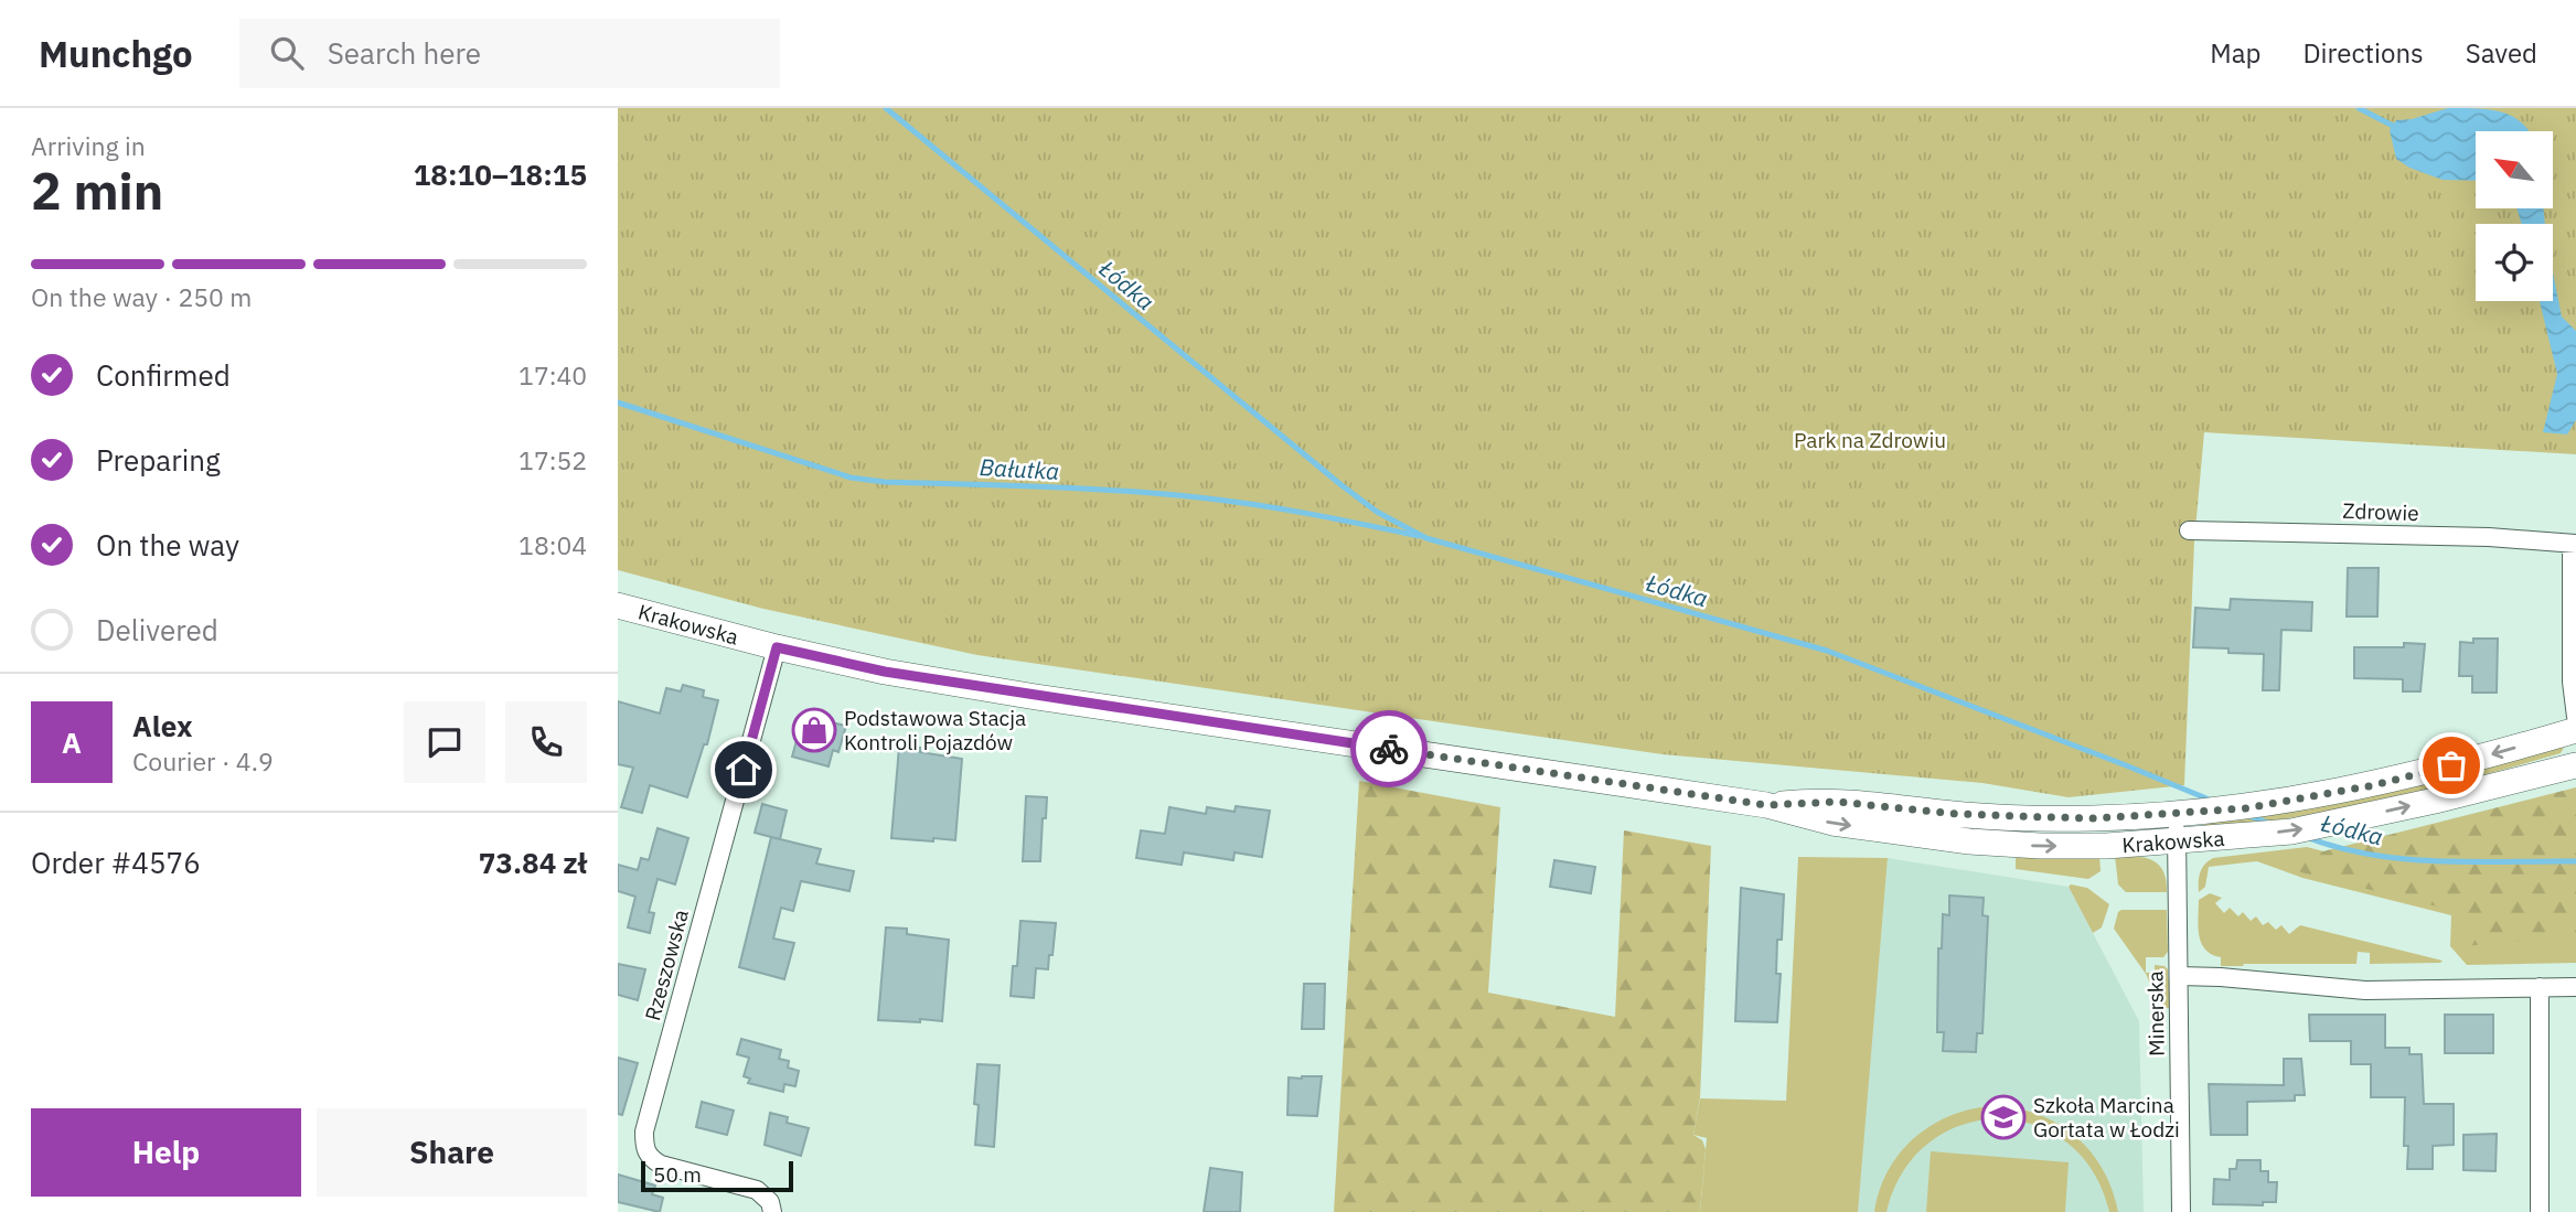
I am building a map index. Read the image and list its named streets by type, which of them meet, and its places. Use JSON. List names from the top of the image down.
{
  "streets": {
    "main road": ["Krakowska"],
    "street": ["Zdrowie", "Rzeszowska", "Minerska"]
  },
  "crossings": [
    ["Krakowska", "Rzeszowska"],
    ["Krakowska", "Minerska"]
  ],
  "water": ["Łódka", "Bałutka"],
  "parks": ["Park na Zdrowiu"],
  "places": {
    "shop": ["Podstawowa Stacja Kontroli Pojazdów"],
    "school or university": ["Szkoła Marcina Gortata w Łodzi"]
  },
  "scale_bar": "50 m",
  "north": "top left",
  "page": {
    "header": "Munchgo",
    "search": "Search here",
    "nav": ["Map", "Directions", "Saved"],
    "heading": ["2 min", "Arriving in", "18:10–18:15"],
    "panel": [
      "Alex",
      "Courier · 4.9",
      "Order #4576",
      "73.84 zł"
    ],
    "bar": "On the way · 250 m",
    "list": [
      ["Confirmed", "17:40"],
      ["Preparing", "17:52"],
      ["On the way", "18:04"],
      "Delivered"
    ],
    "round": "A",
    "buttons": ["Help", "Share"],
    "scale": "50 m"
  }
}
